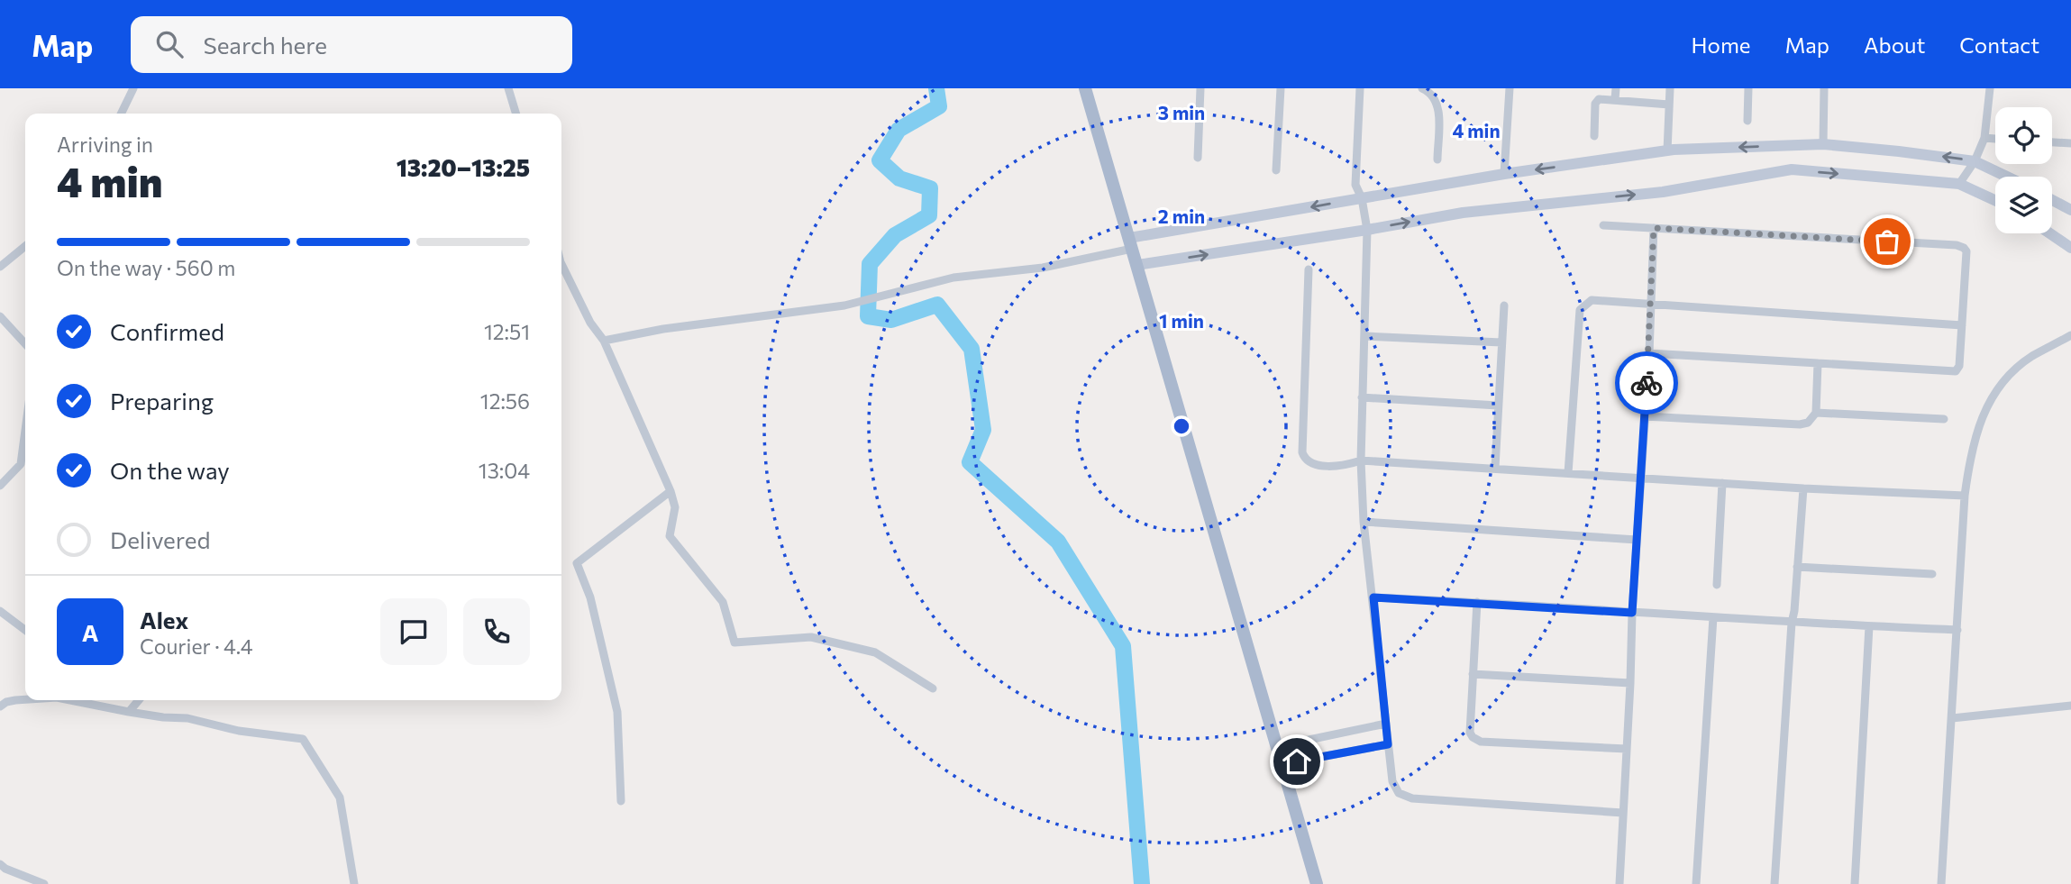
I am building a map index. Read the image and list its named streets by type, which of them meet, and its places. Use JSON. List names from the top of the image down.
{
  "page": {
    "header": "Map",
    "search": "Search here",
    "nav": [
      "Home",
      "Map",
      "About",
      "Contact"
    ],
    "heading": ["4 min", "Arriving in", "13:20–13:25"],
    "panel": ["Alex", "Courier · 4.4"],
    "bar": "On the way · 560 m",
    "list": [
      ["Confirmed", "12:51"],
      ["Preparing", "12:56"],
      ["On the way", "13:04"],
      "Delivered"
    ],
    "round": "A"
  },
  "rings": [
    "3 min",
    "4 min",
    "2 min",
    "1 min"
  ]
}
